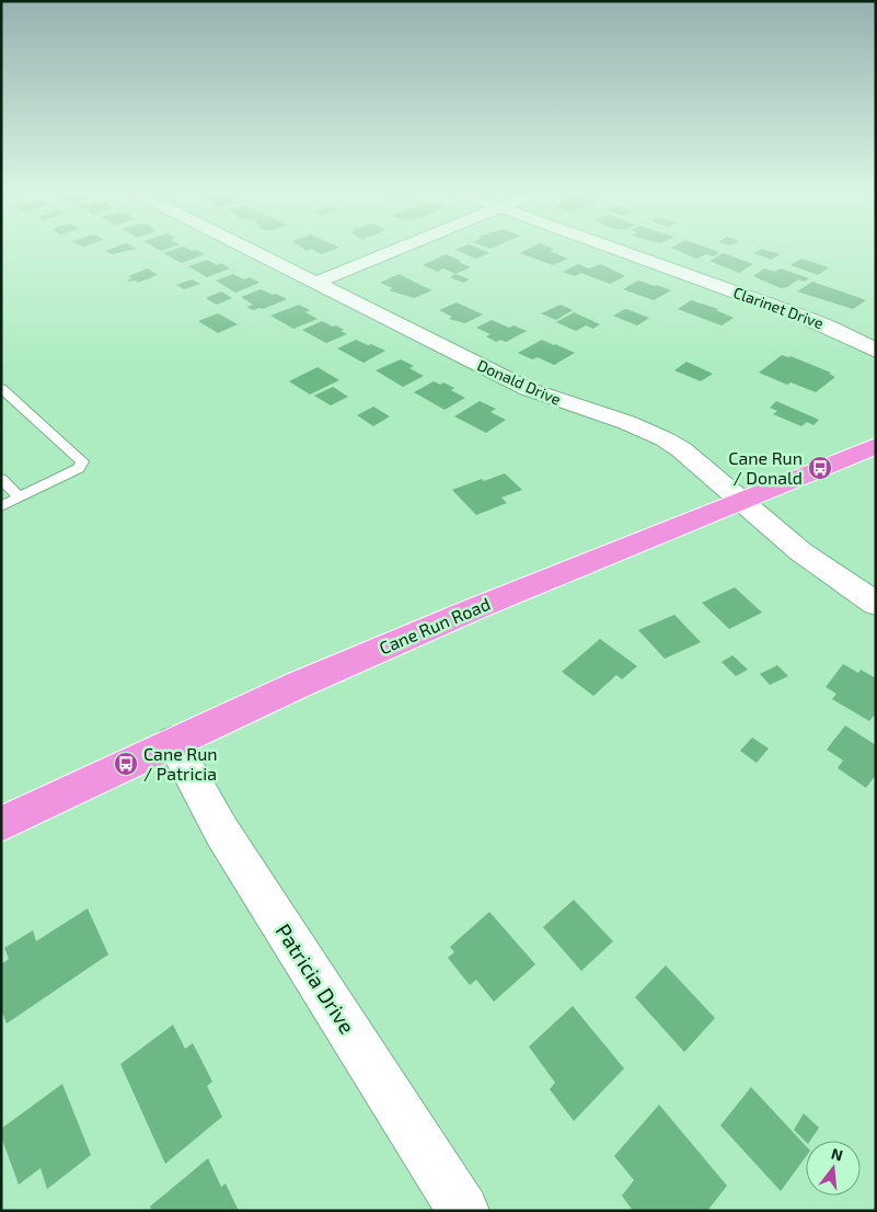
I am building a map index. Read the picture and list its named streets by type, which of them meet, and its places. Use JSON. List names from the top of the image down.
{
  "streets": {
    "highway": ["Cane Run Road"],
    "street": ["Clarinet Drive", "Donald Drive", "Patricia Drive"]
  },
  "crossings": [
    ["Donald Drive", "Cane Run Road"],
    ["Cane Run Road", "Patricia Drive"]
  ],
  "places": {
    "bus stop": ["Cane Run / Donald", "Cane Run / Patricia"]
  },
  "north": "top"
}
